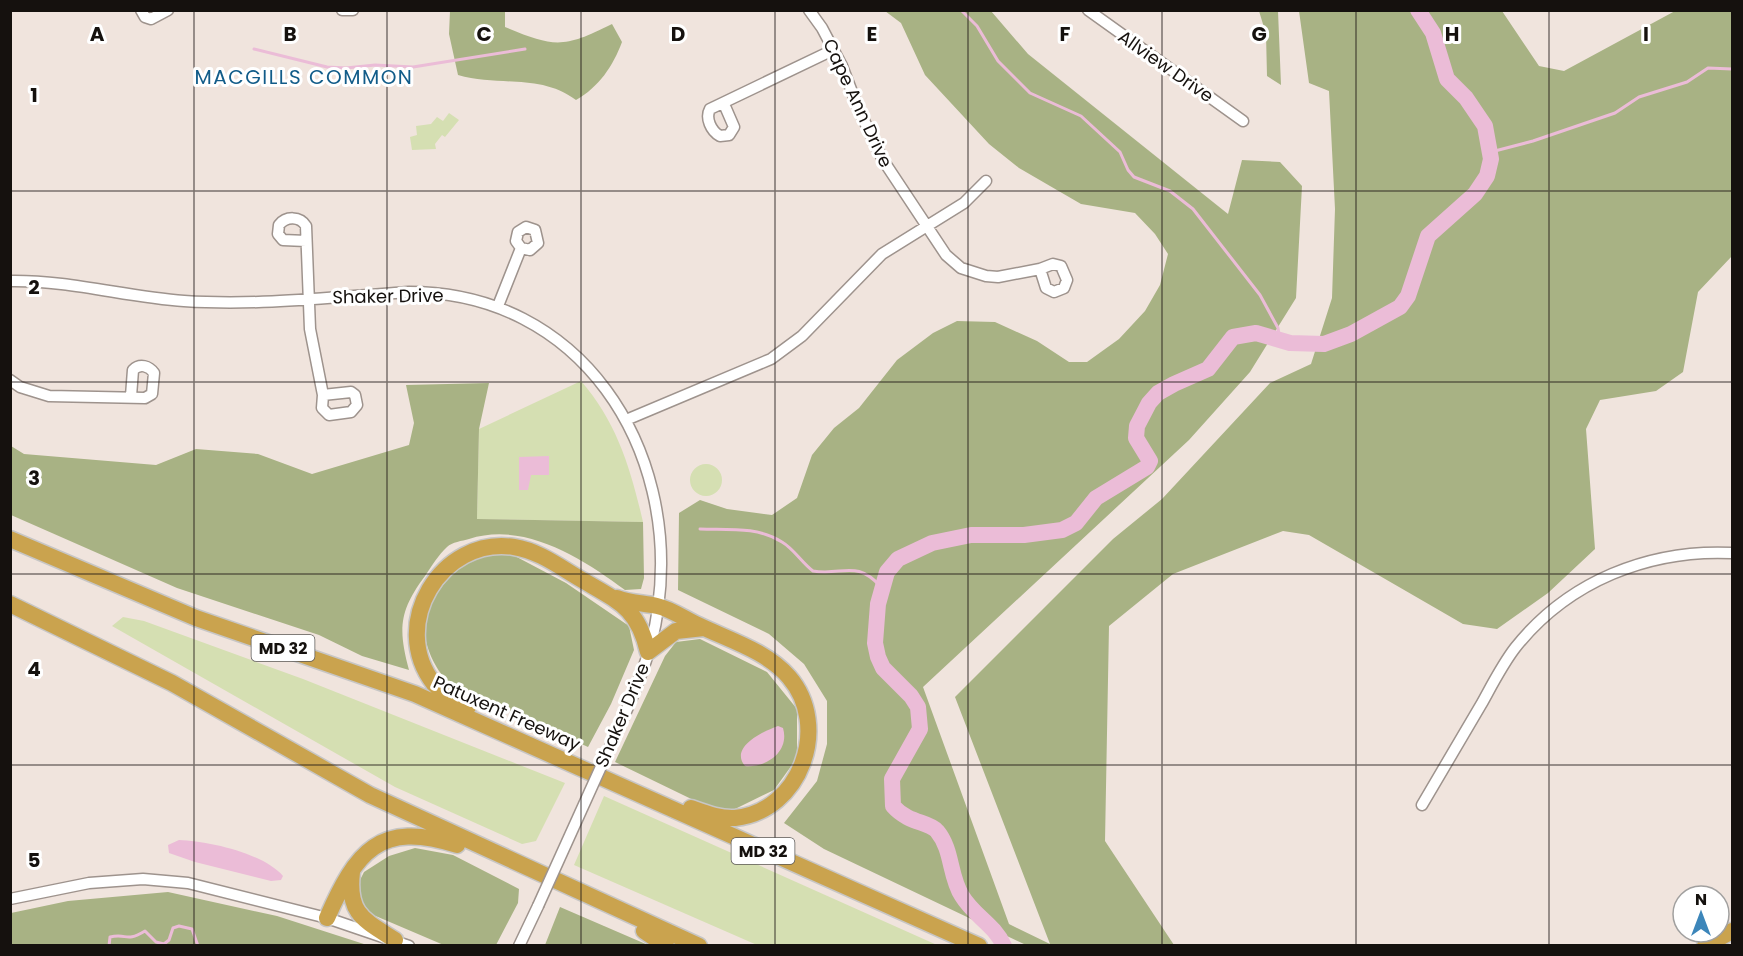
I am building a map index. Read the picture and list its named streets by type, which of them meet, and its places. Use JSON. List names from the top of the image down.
{
  "streets": {
    "highway": ["MD 32", "Patuxent Freeway"],
    "street": ["Allview Drive", "Cape Ann Drive", "Shaker Drive"]
  },
  "districts": ["MACGILLS COMMON"],
  "north": "top",
  "grid": {
    "columns": [
      "A",
      "B",
      "C",
      "D",
      "E",
      "F",
      "G",
      "H",
      "I"
    ],
    "rows": [
      "1",
      "2",
      "3",
      "4",
      "5"
    ]
  }
}
